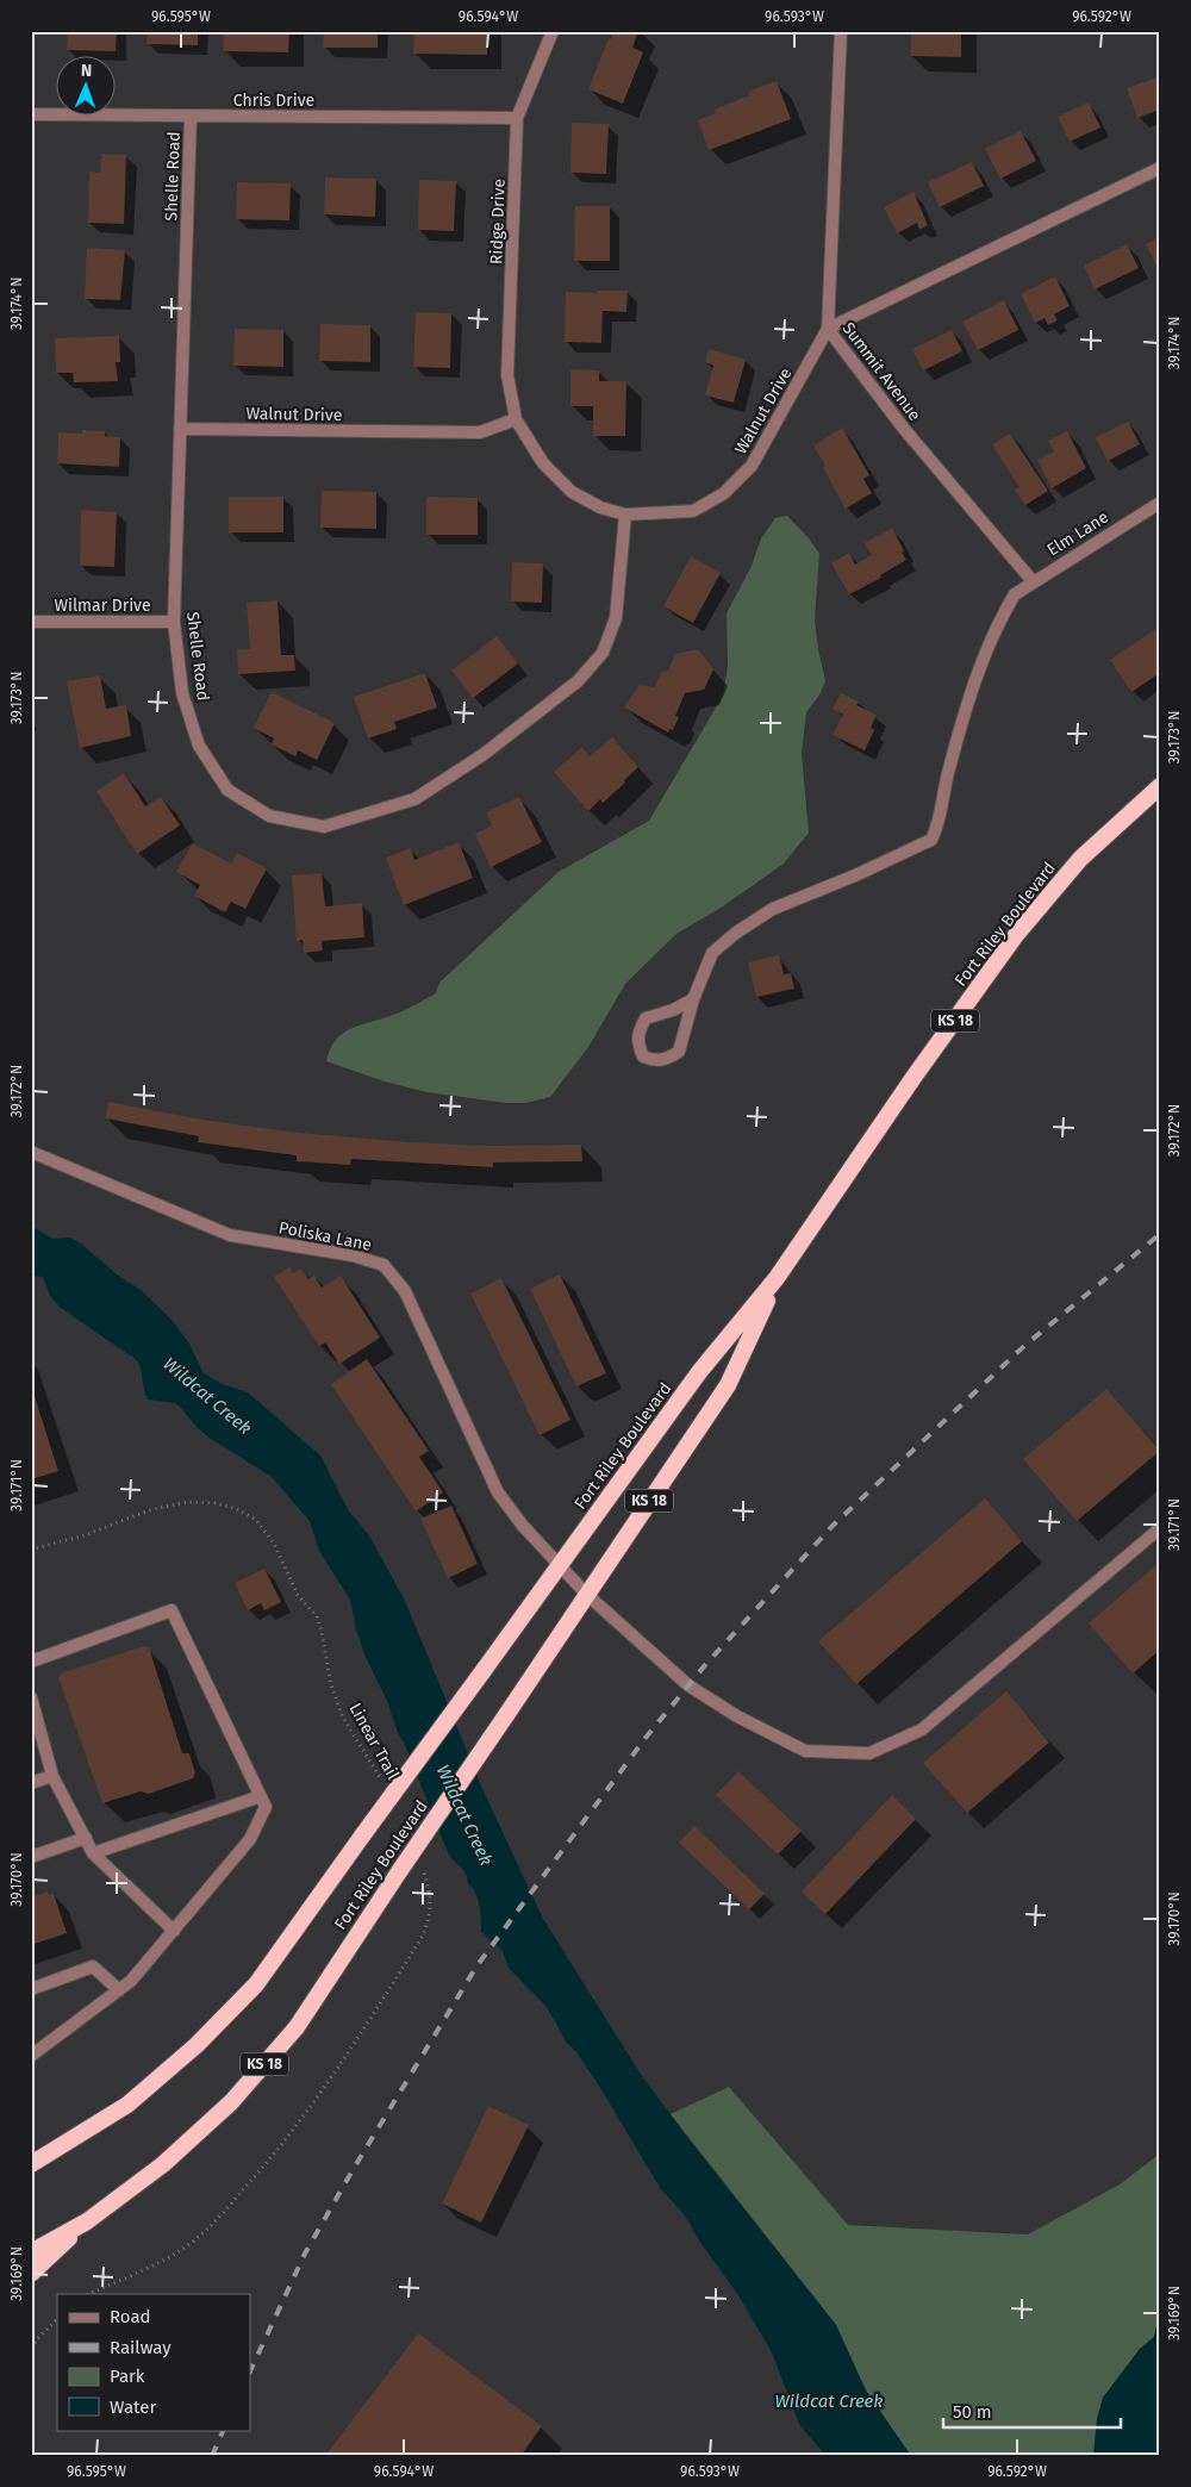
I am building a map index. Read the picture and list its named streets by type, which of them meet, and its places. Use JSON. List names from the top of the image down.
{
  "streets": {
    "highway": ["Fort Riley Boulevard", "KS 18"],
    "street": [
      "Chris Drive",
      "Shelle Road",
      "Ridge Drive",
      "Summit Avenue",
      "Walnut Drive",
      "Elm Lane",
      "Wilmar Drive",
      "Poliska Lane"
    ],
    "path": ["Linear Trail"]
  },
  "crossings": [
    ["Chris Drive", "Shelle Road"],
    ["Chris Drive", "Ridge Drive"],
    ["Shelle Road", "Walnut Drive"],
    ["Shelle Road", "Wilmar Drive"],
    ["Ridge Drive", "Walnut Drive"],
    ["Summit Avenue", "Walnut Drive"],
    ["Summit Avenue", "Elm Lane"],
    ["Fort Riley Boulevard", "Poliska Lane"]
  ],
  "water": ["Wildcat Creek"],
  "legend": [
    "Road",
    "Railway",
    "Park",
    "Water"
  ],
  "scale_bar": "50 m",
  "north": "top",
  "coordinates": [
    "96.595°W",
    "96.594°W",
    "96.593°W",
    "96.592°W",
    "39.174°N",
    "39.173°N",
    "39.172°N",
    "39.171°N",
    "39.170°N",
    "39.169°N"
  ]
}
